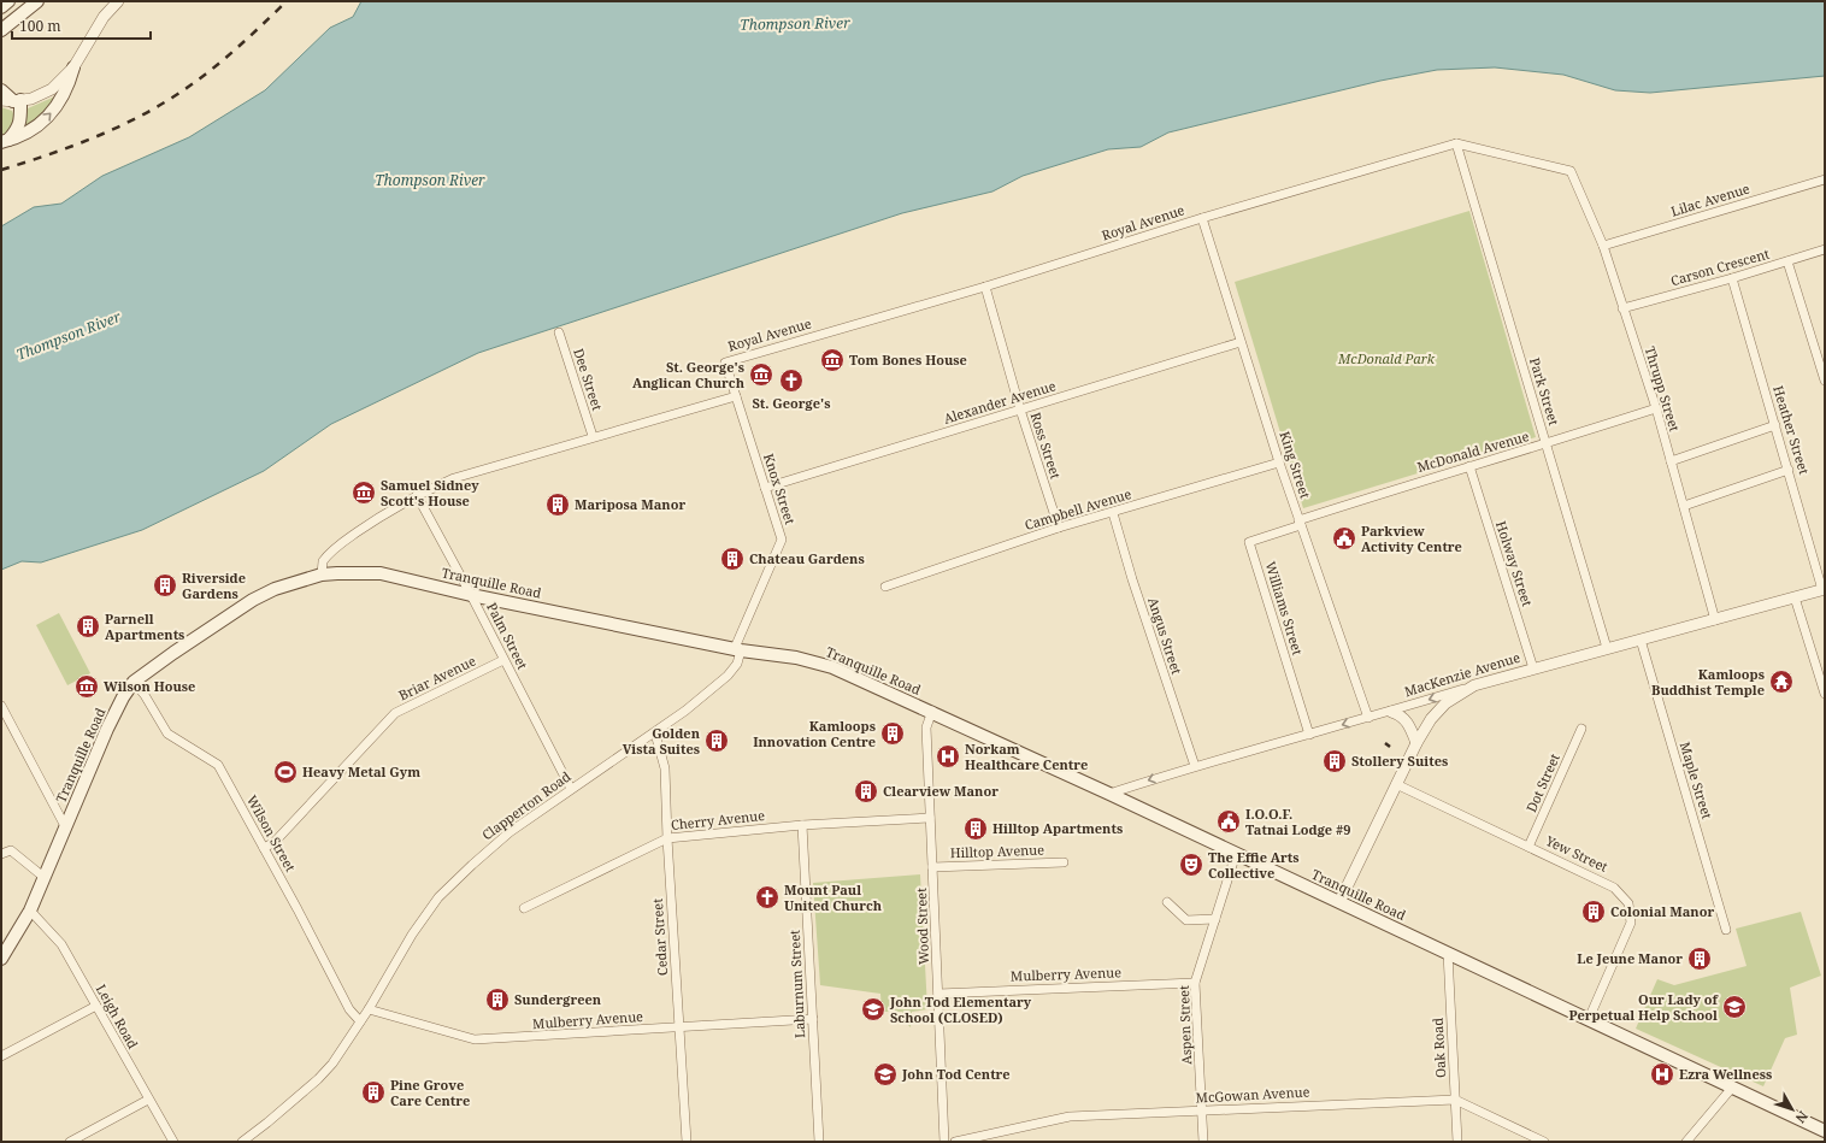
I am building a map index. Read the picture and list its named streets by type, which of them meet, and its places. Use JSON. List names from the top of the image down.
{
  "streets": {
    "main road": ["Tranquille Road"],
    "street": [
      "Lilac Avenue",
      "Royal Avenue",
      "Carson Crescent",
      "Dee Street",
      "Thrupp Street",
      "Park Street",
      "Alexander Avenue",
      "Heather Street",
      "Ross Street",
      "McDonald Avenue",
      "King Street",
      "Knox Street",
      "Campbell Avenue",
      "Holway Street",
      "Williams Street",
      "Palm Street",
      "Angus Street",
      "MacKenzie Avenue",
      "Briar Avenue",
      "Maple Street",
      "Dot Street",
      "Clapperton Road",
      "Cherry Avenue",
      "Wilson Street",
      "Hilltop Avenue",
      "Yew Street",
      "Wood Street",
      "Cedar Street",
      "Mulberry Avenue",
      "Laburnum Street",
      "Leigh Road",
      "Aspen Street",
      "Oak Road",
      "McGowan Avenue"
    ]
  },
  "crossings": [
    ["Lilac Avenue", "Thrupp Street"],
    ["Royal Avenue", "Thrupp Street"],
    ["Royal Avenue", "Park Street"],
    ["Royal Avenue", "Ross Street"],
    ["Royal Avenue", "King Street"],
    ["Royal Avenue", "Knox Street"],
    ["Carson Crescent", "Thrupp Street"],
    ["Carson Crescent", "Heather Street"],
    ["Thrupp Street", "McDonald Avenue"],
    ["Thrupp Street", "MacKenzie Avenue"],
    ["Park Street", "McDonald Avenue"],
    ["Park Street", "MacKenzie Avenue"],
    ["Alexander Avenue", "Ross Street"],
    ["Alexander Avenue", "King Street"],
    ["Alexander Avenue", "Knox Street"],
    ["Heather Street", "MacKenzie Avenue"],
    ["Ross Street", "Campbell Avenue"],
    ["McDonald Avenue", "King Street"],
    ["McDonald Avenue", "Holway Street"],
    ["McDonald Avenue", "Williams Street"],
    ["King Street", "Campbell Avenue"],
    ["King Street", "Williams Street"],
    ["King Street", "MacKenzie Avenue"],
    ["Knox Street", "Tranquille Road"],
    ["Knox Street", "Clapperton Road"],
    ["Campbell Avenue", "Angus Street"],
    ["Holway Street", "MacKenzie Avenue"],
    ["Tranquille Road", "Palm Street"],
    ["Tranquille Road", "MacKenzie Avenue"],
    ["Tranquille Road", "Clapperton Road"],
    ["Tranquille Road", "Wilson Street"],
    ["Tranquille Road", "Yew Street"],
    ["Tranquille Road", "Wood Street"],
    ["Tranquille Road", "Leigh Road"],
    ["Tranquille Road", "Aspen Street"],
    ["Tranquille Road", "Oak Road"],
    ["Williams Street", "MacKenzie Avenue"],
    ["Palm Street", "Briar Avenue"],
    ["Palm Street", "Clapperton Road"],
    ["Angus Street", "MacKenzie Avenue"],
    ["MacKenzie Avenue", "Maple Street"],
    ["Briar Avenue", "Wilson Street"],
    ["Dot Street", "Yew Street"],
    ["Clapperton Road", "Wilson Street"],
    ["Clapperton Road", "Cedar Street"],
    ["Clapperton Road", "Mulberry Avenue"],
    ["Cherry Avenue", "Wood Street"],
    ["Cherry Avenue", "Cedar Street"],
    ["Cherry Avenue", "Laburnum Street"],
    ["Hilltop Avenue", "Wood Street"],
    ["Wood Street", "Mulberry Avenue"],
    ["Cedar Street", "Mulberry Avenue"],
    ["Mulberry Avenue", "Laburnum Street"],
    ["Mulberry Avenue", "Aspen Street"],
    ["Aspen Street", "McGowan Avenue"],
    ["Oak Road", "McGowan Avenue"]
  ],
  "water": ["Thompson River"],
  "parks": ["McDonald Park"],
  "places": {
    "museum": [
      "Tom Bones House",
      "St. George's Anglican Church",
      "Samuel Sidney Scott's House",
      "Wilson House"
    ],
    "church": ["St. George's", "Mount Paul United Church"],
    "building": [
      "Mariposa Manor",
      "Chateau Gardens",
      "Riverside Gardens",
      "Parnell Apartments",
      "Kamloops Innovation Centre",
      "Golden Vista Suites",
      "Stollery Suites",
      "Clearview Manor",
      "Hilltop Apartments",
      "Colonial Manor",
      "Le Jeune Manor",
      "Sundergreen",
      "Pine Grove Care Centre"
    ],
    "public building": ["Parkview Activity Centre", "I.O.O.F. Tatnai Lodge #9"],
    "temple": ["Kamloops Buddhist Temple"],
    "hospital": ["Norkam Healthcare Centre", "Ezra Wellness"],
    "sports": ["Heavy Metal Gym"],
    "theatre": ["The Effie Arts Collective"],
    "school or university": ["Our Lady of Perpetual Help School", "John Tod Elementary School (CLOSED)", "John Tod Centre"]
  },
  "scale_bar": "100 m",
  "north": "bottom right"
}
